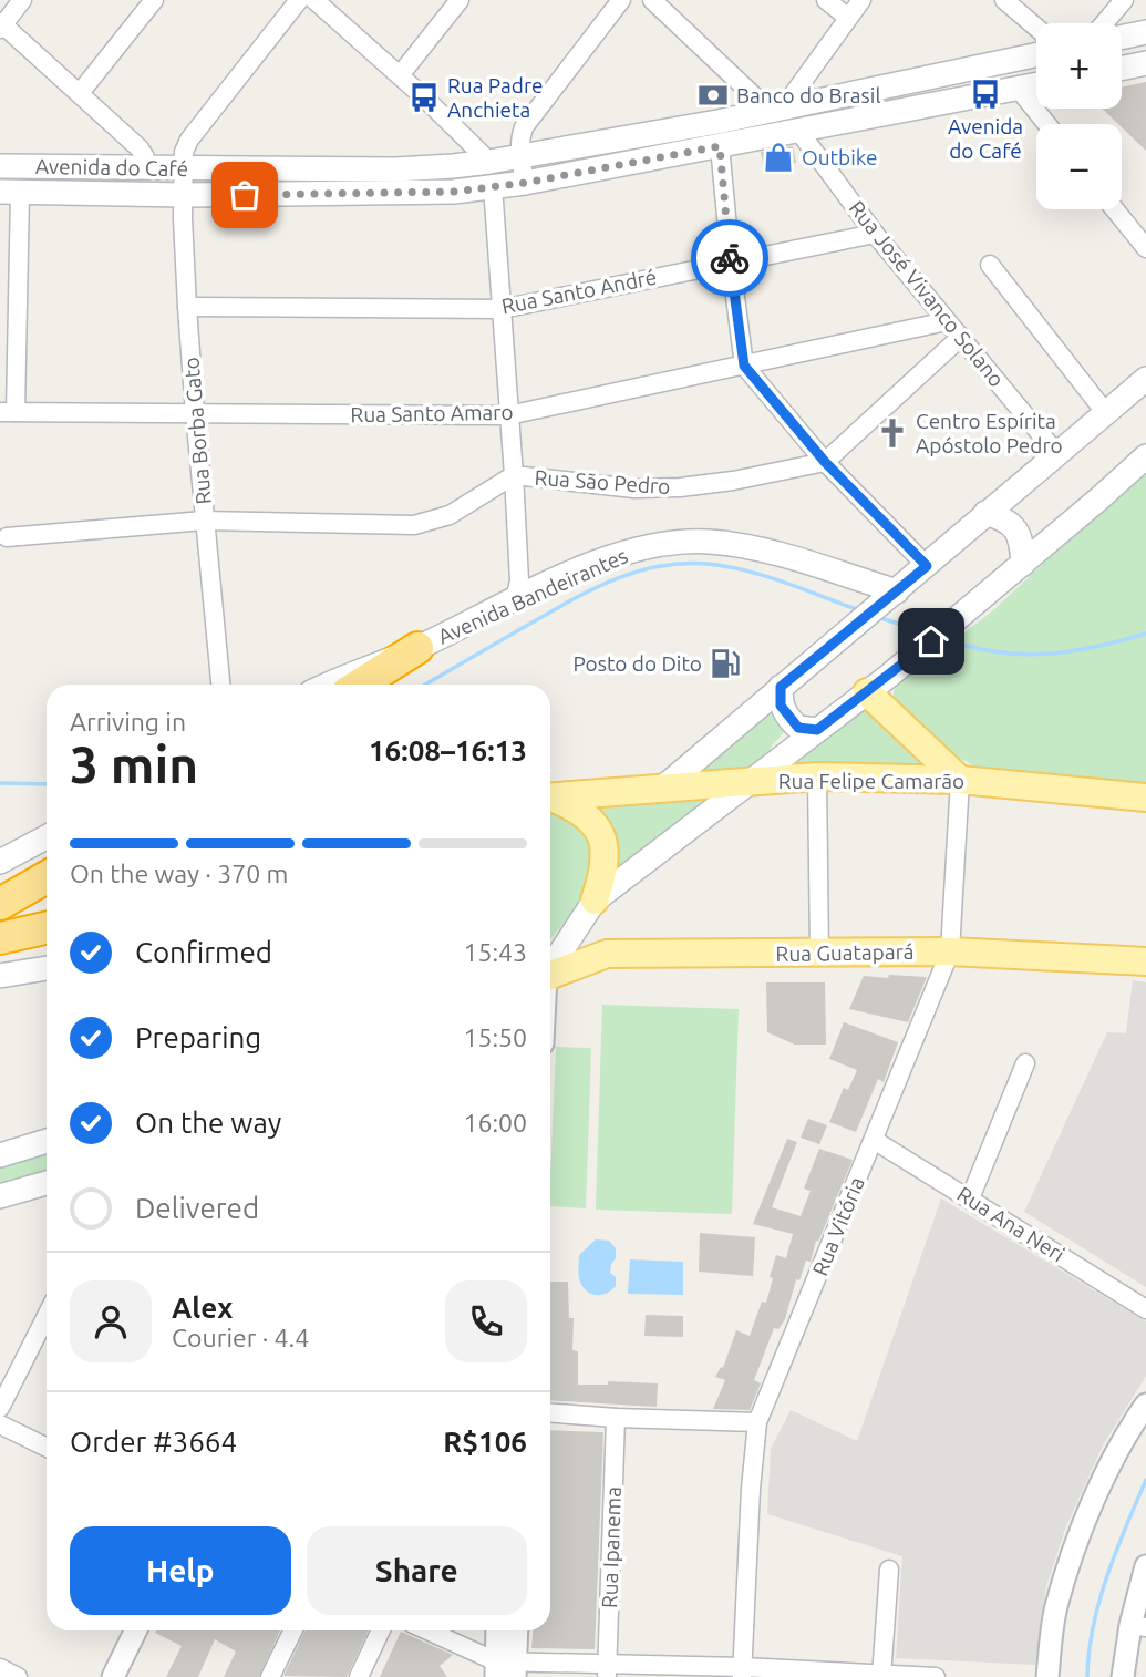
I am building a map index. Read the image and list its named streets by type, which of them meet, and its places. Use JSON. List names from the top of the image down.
{
  "streets": {
    "main road": [
      "Avenida do Café",
      "Avenida Bandeirantes",
      "Rua Felipe Camarão",
      "Rua Guatapará"
    ],
    "street": [
      "Rua Santo André",
      "Rua José Vivanco Solano",
      "Rua Santo Amaro",
      "Rua Borba Gato",
      "Rua São Pedro",
      "Rua Ana Neri",
      "Rua Vitória",
      "Rua Ipanema"
    ]
  },
  "crossings": [
    ["Avenida do Café", "Rua José Vivanco Solano"],
    ["Avenida do Café", "Rua Borba Gato"],
    ["Rua Santo André", "Rua José Vivanco Solano"],
    ["Rua Santo André", "Rua Borba Gato"],
    ["Rua José Vivanco Solano", "Rua Santo Amaro"],
    ["Rua Santo Amaro", "Rua Borba Gato"],
    ["Rua Borba Gato", "Rua São Pedro"],
    ["Rua Felipe Camarão", "Rua Vitória"],
    ["Rua Guatapará", "Rua Vitória"],
    ["Rua Ana Neri", "Rua Vitória"]
  ],
  "places": {
    "bus stop": ["Avenida do Café", "Rua Padre Anchieta"],
    "bank": ["Banco do Brasil"],
    "shop": ["Outbike"],
    "church": ["Centro Espírita Apóstolo Pedro"],
    "fuel station": ["Posto do Dito"]
  },
  "page": {
    "map_buttons": ["+", "−"],
    "heading": ["3 min", "Arriving in", "16:08–16:13"],
    "panel": [
      "Alex",
      "Courier · 4.4",
      "Order #3664",
      "R$106"
    ],
    "bar": "On the way · 370 m",
    "list": [
      ["Confirmed", "15:43"],
      ["Preparing", "15:50"],
      ["On the way", "16:00"],
      "Delivered"
    ],
    "buttons": ["Help", "Share"]
  }
}
